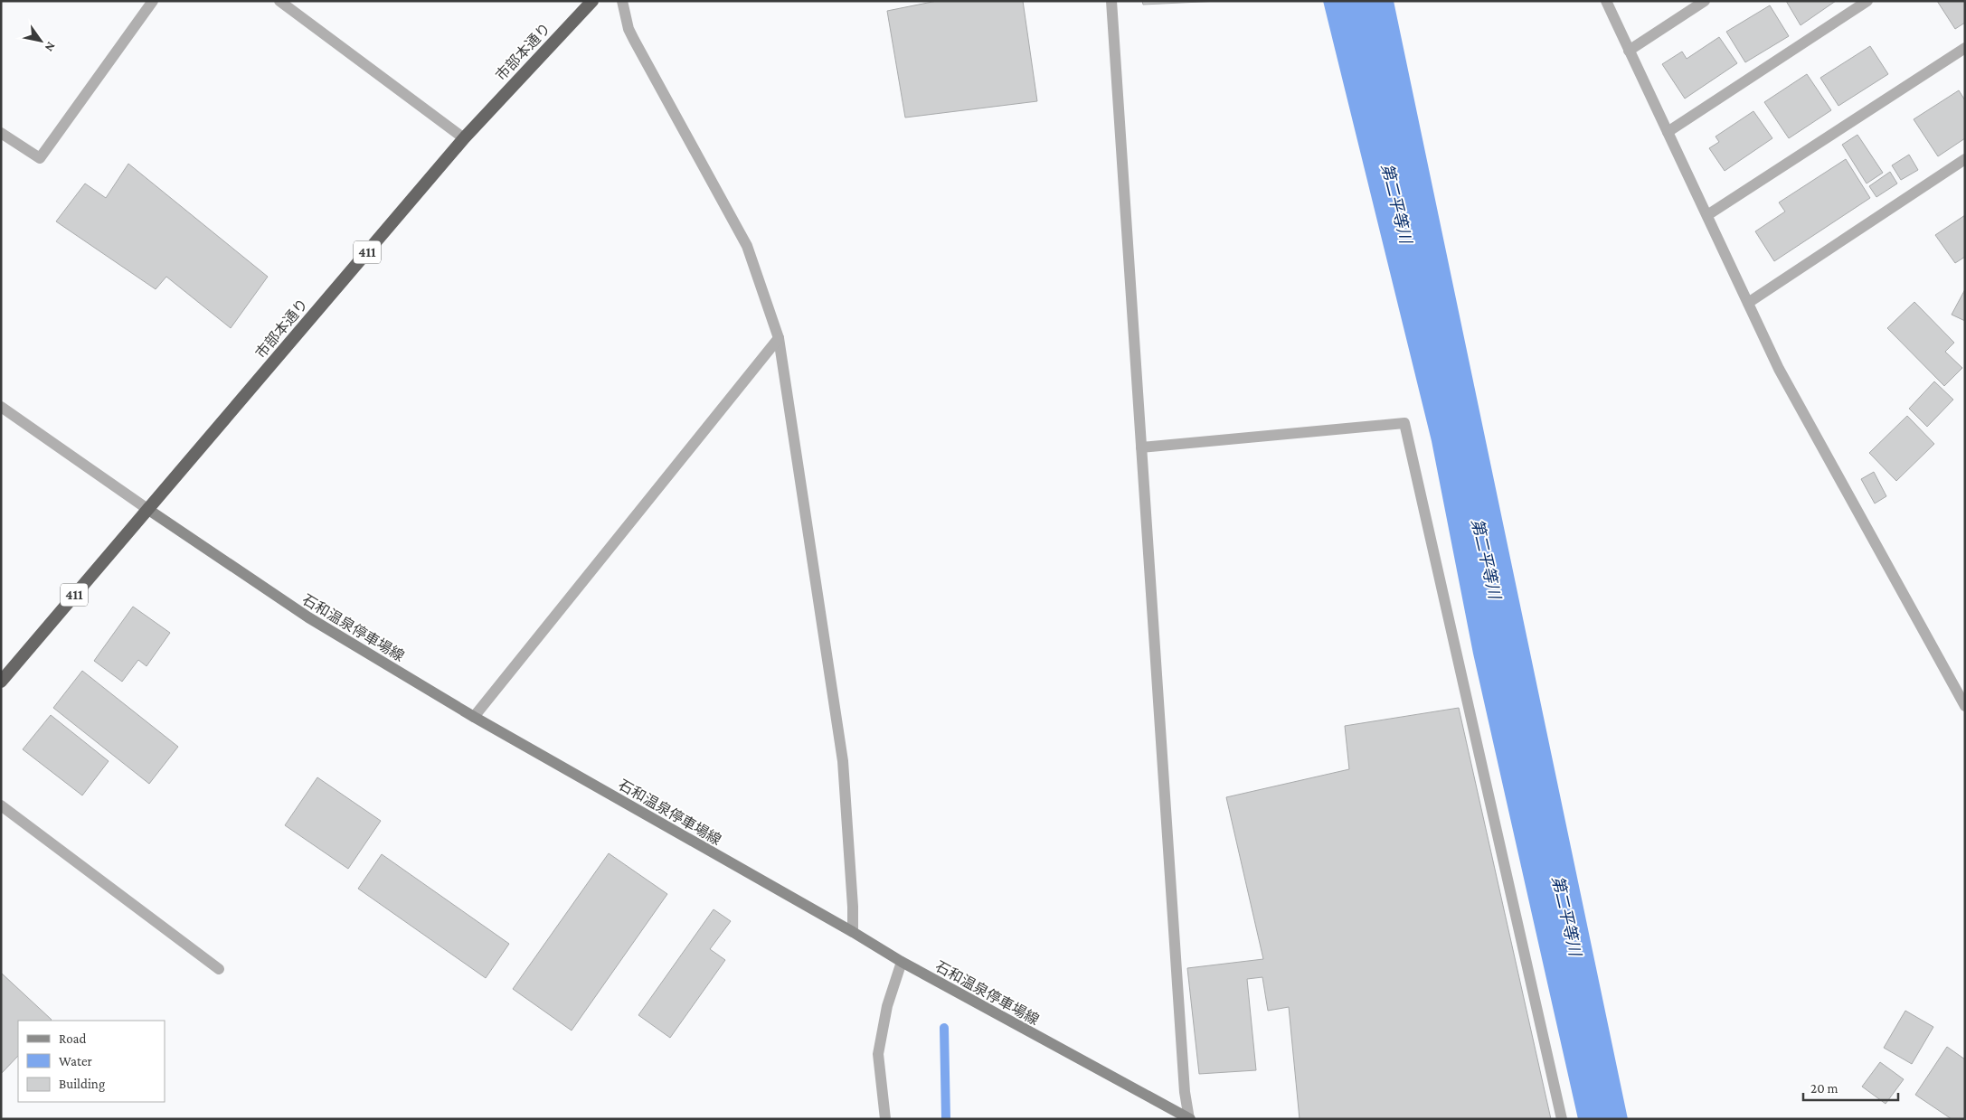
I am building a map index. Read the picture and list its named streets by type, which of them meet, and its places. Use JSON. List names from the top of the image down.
{
  "streets": {
    "highway": ["市部本通り", "411"],
    "main road": ["石和温泉停車場線"]
  },
  "crossings": [
    ["市部本通り", "石和温泉停車場線"]
  ],
  "water": ["第二平等川"],
  "legend": ["Road", "Water", "Building"],
  "scale_bar": "20 m",
  "north": "bottom right"
}
